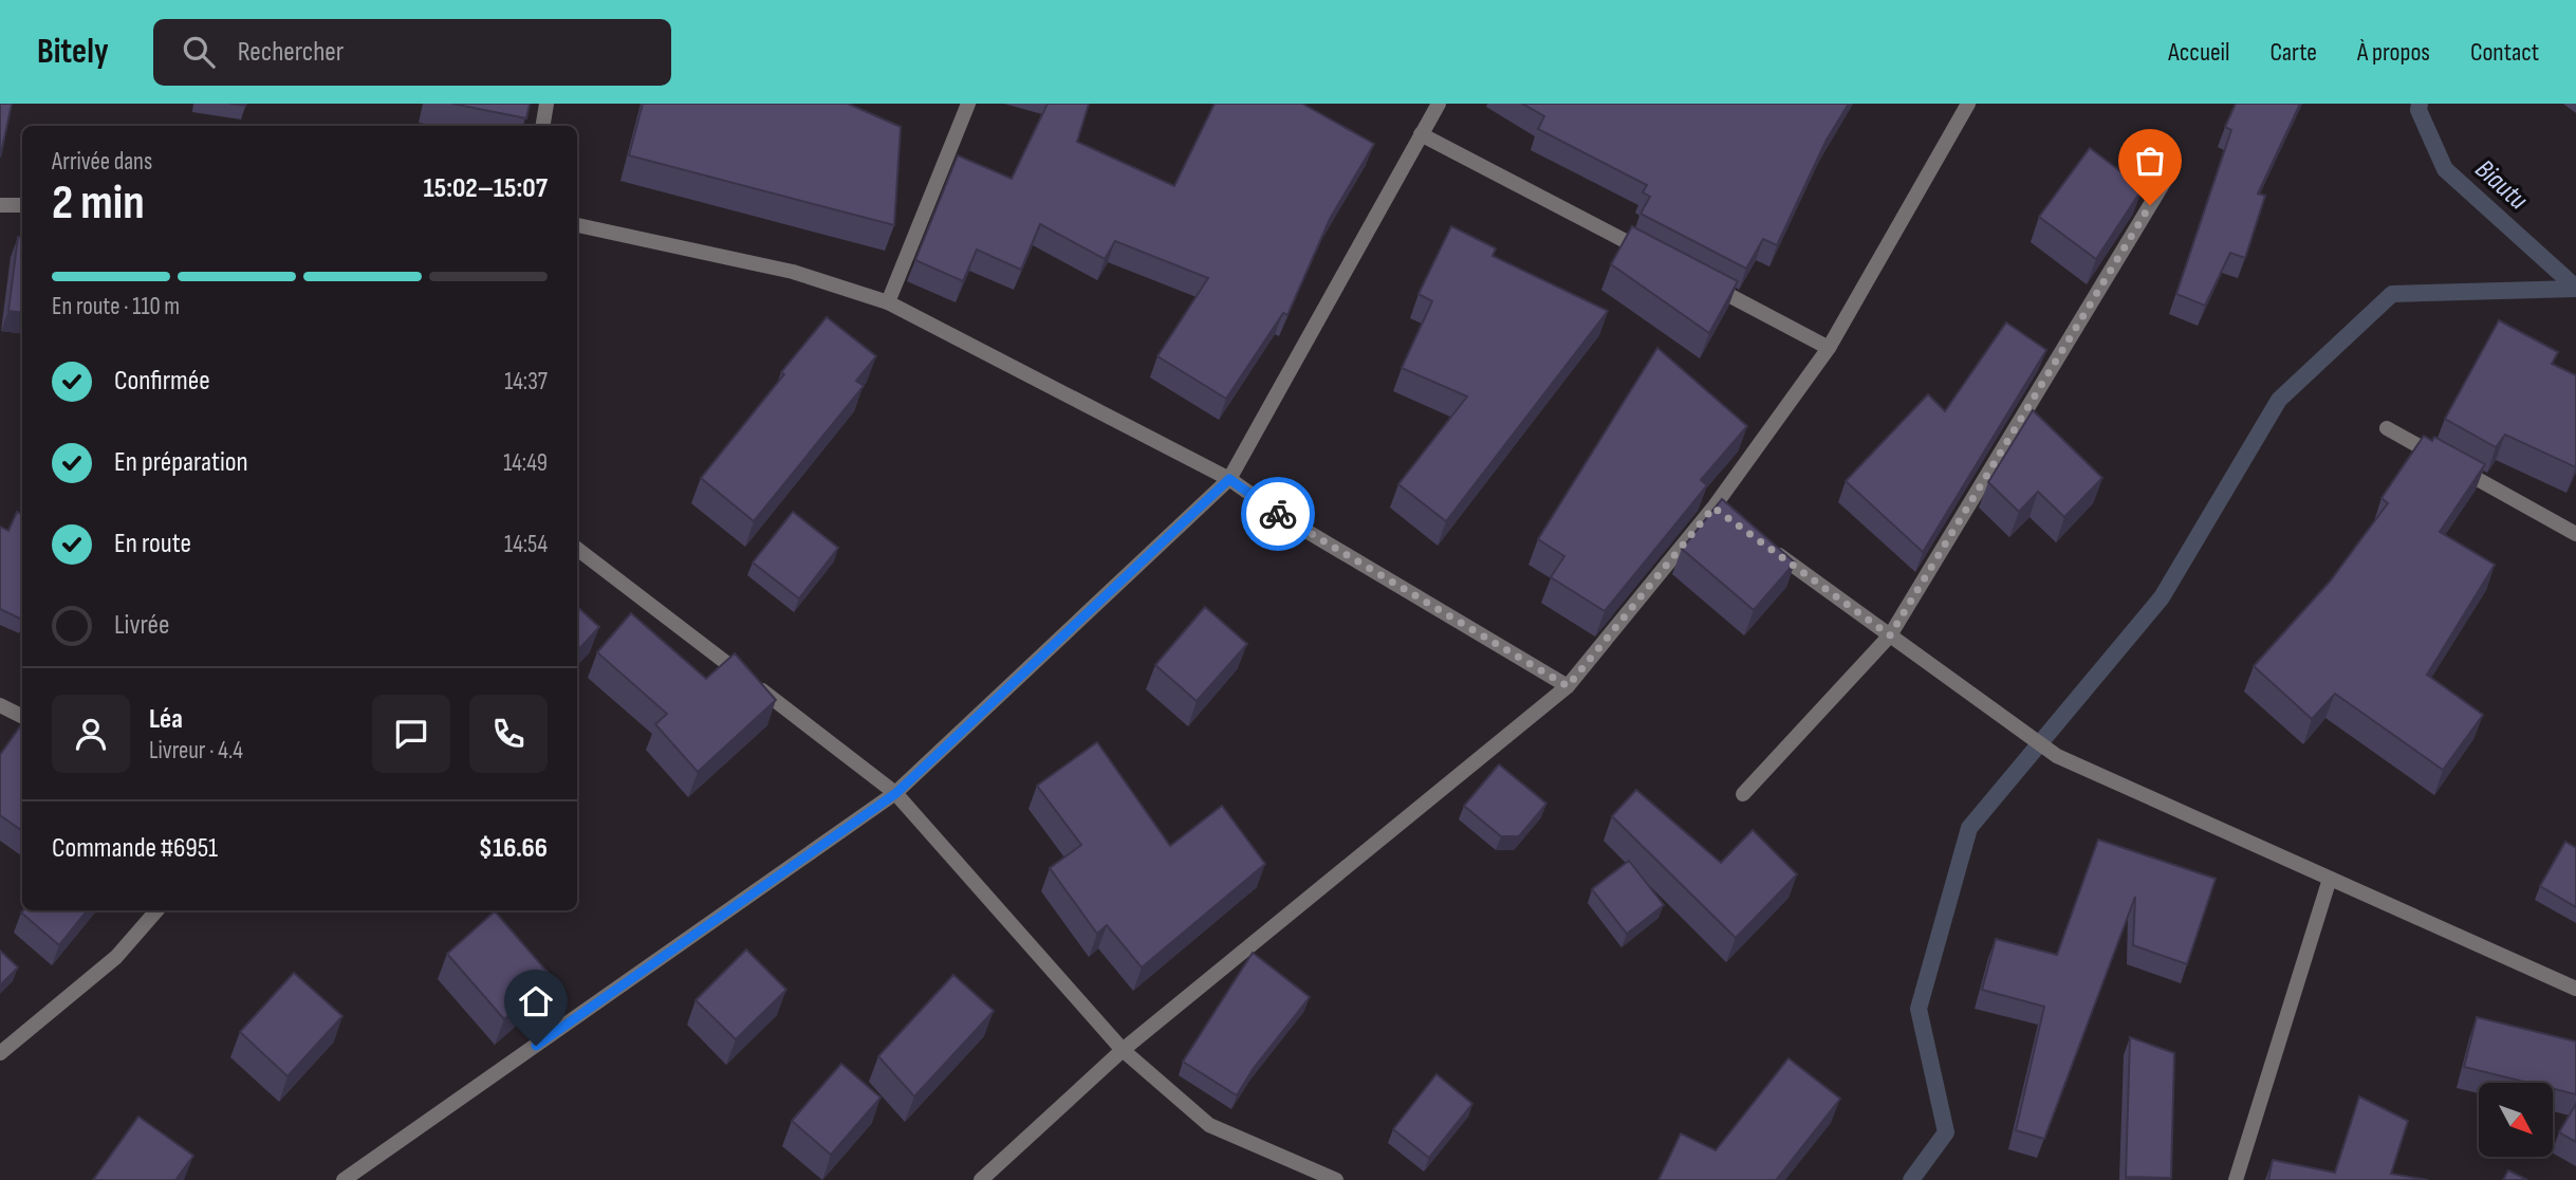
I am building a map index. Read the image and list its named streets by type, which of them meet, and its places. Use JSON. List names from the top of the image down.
{
  "water": ["Biautu"],
  "north": "bottom right",
  "page": {
    "header": "Bitely",
    "search": "Rechercher",
    "nav": [
      "Accueil",
      "Carte",
      "À propos",
      "Contact"
    ],
    "heading": ["2 min", "Arrivée dans", "15:02–15:07"],
    "panel": [
      "Léa",
      "Livreur · 4.4",
      "Commande #6951",
      "$16.66"
    ],
    "bar": "En route · 110 m",
    "list": [
      ["Confirmée", "14:37"],
      ["En préparation", "14:49"],
      ["En route", "14:54"],
      "Livrée"
    ]
  }
}
